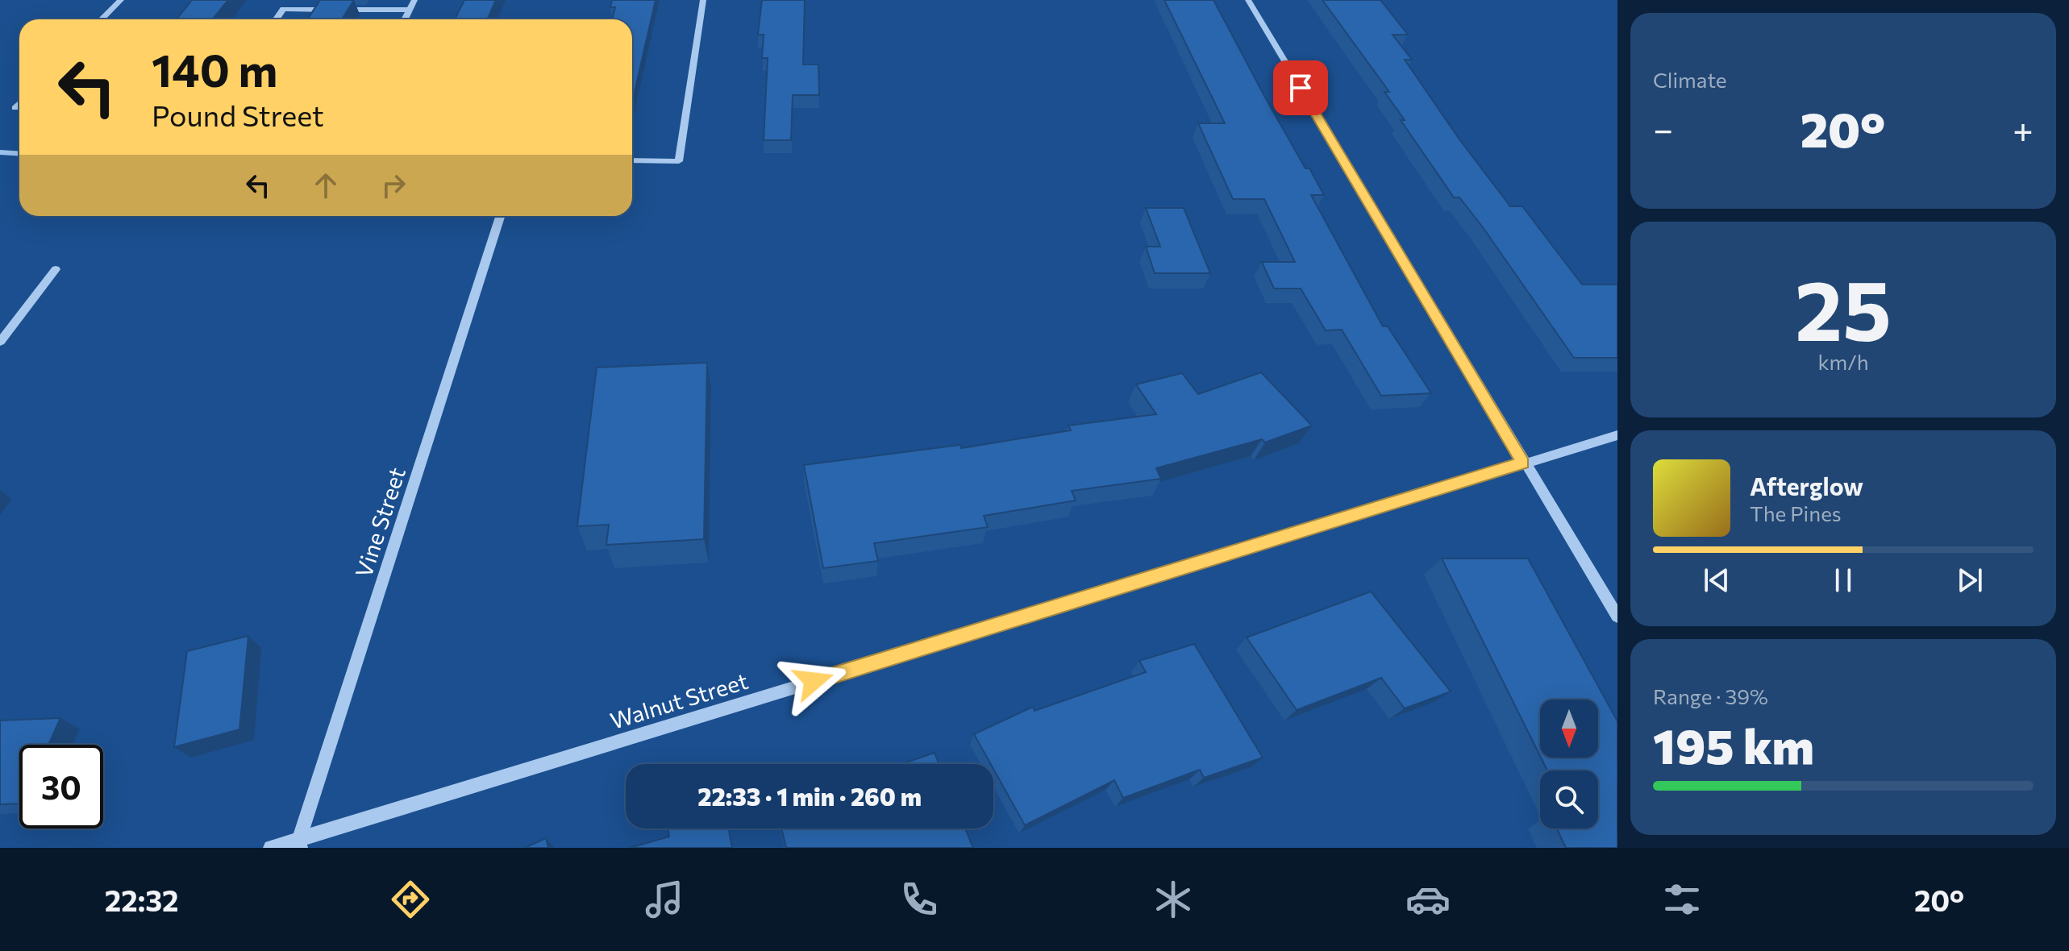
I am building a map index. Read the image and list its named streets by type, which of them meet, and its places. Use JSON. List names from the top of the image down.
{
  "streets": {
    "street": ["Vine Street", "Walnut Street"]
  },
  "crossings": [
    ["Vine Street", "Walnut Street"]
  ],
  "north": "bottom",
  "page": {
    "tile": [
      "Climate",
      ["25", "km/h"],
      ["Range · 39%", "195 km"]
    ],
    "turn": ["140 m", "Pound Street"],
    "heat": ["−", "20°", "+"],
    "song": ["Afterglow", "The Pines"],
    "limit": "30",
    "trip": "22:33 · 1 min · 260 m",
    "tabs": ["22:32", "20°"]
  }
}
